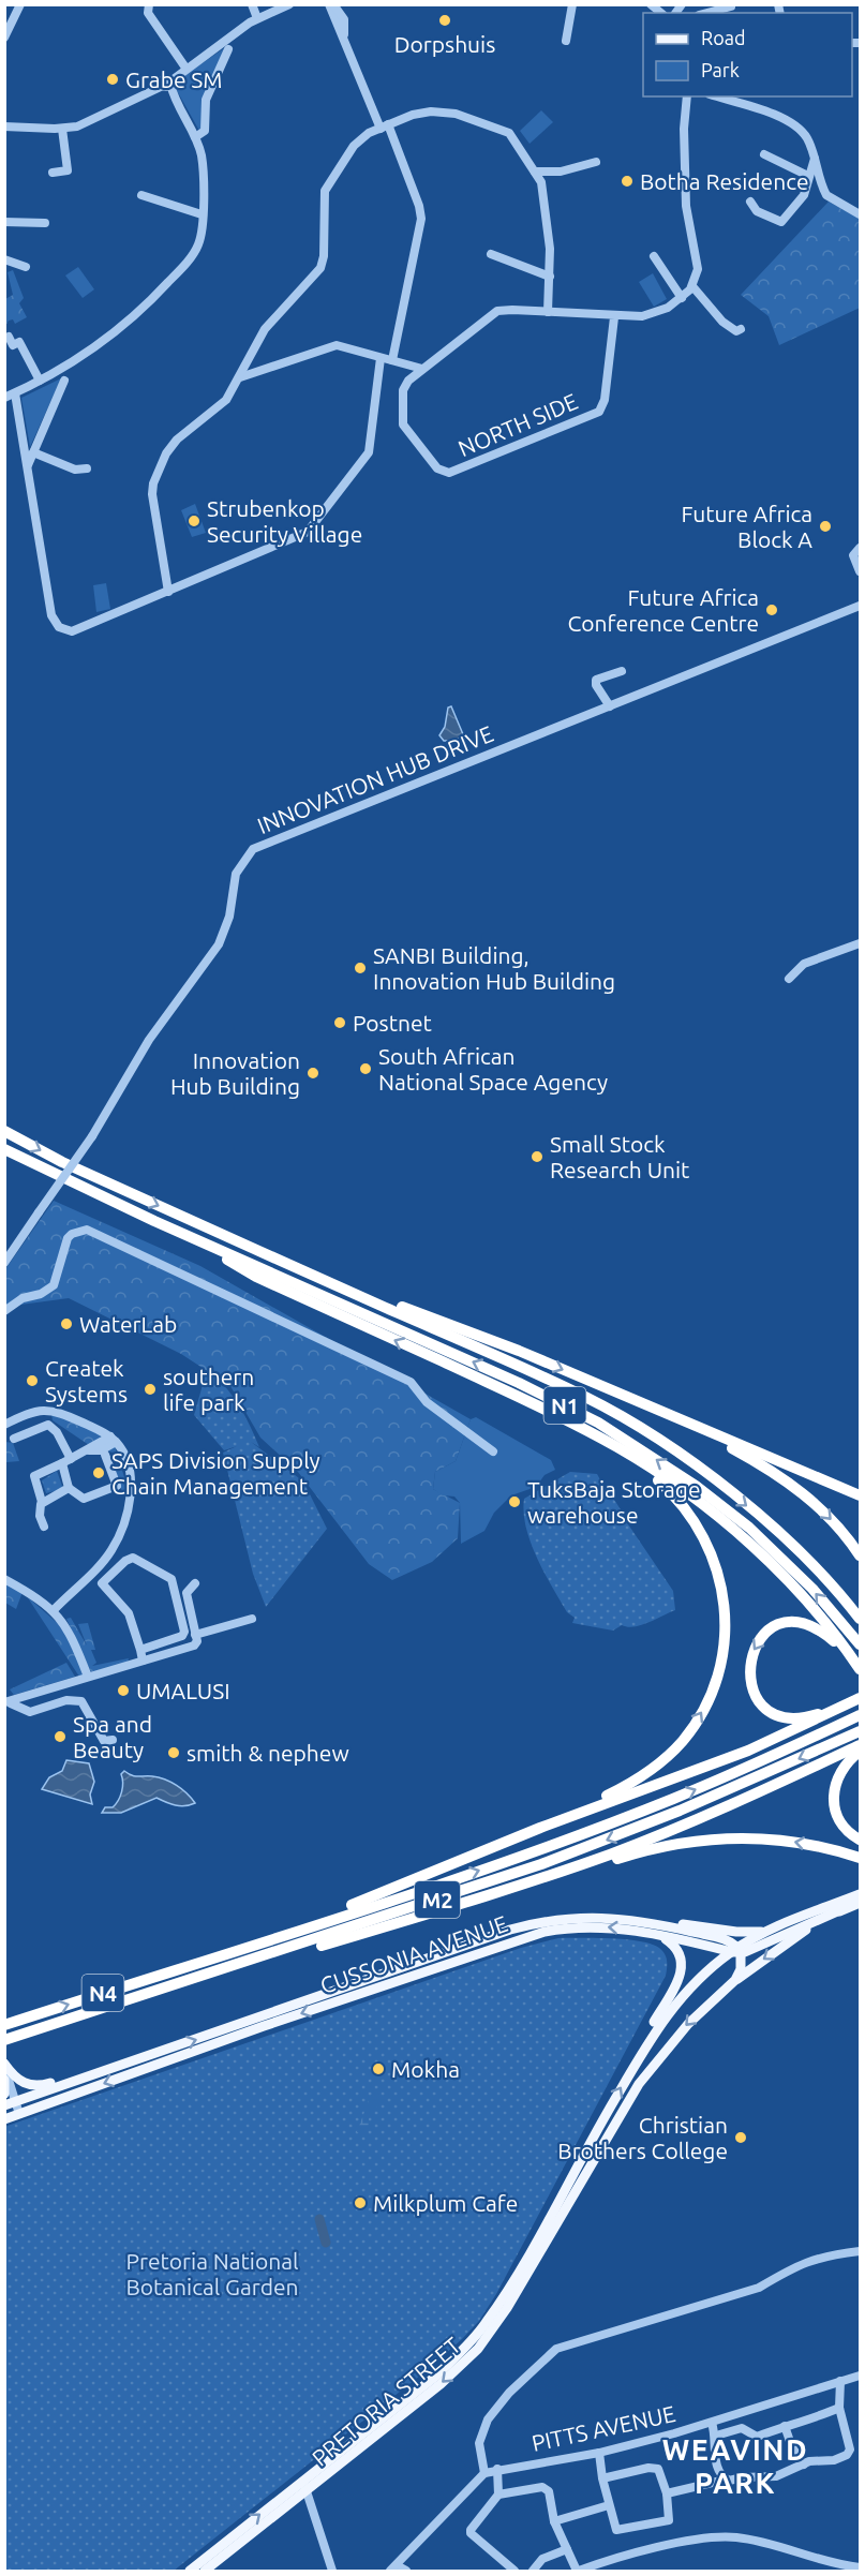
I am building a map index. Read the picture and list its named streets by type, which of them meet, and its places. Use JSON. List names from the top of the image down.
{
  "streets": {
    "highway": ["N1", "M2", "N4"],
    "main road": ["CUSSONIA AVENUE", "PRETORIA STREET"],
    "street": ["NORTH SIDE", "INNOVATION HUB DRIVE", "PITTS AVENUE"]
  },
  "crossings": [
    ["M2", "N4"],
    ["CUSSONIA AVENUE", "PRETORIA STREET"]
  ],
  "districts": ["WEAVIND PARK"],
  "parks": ["Pretoria National Botanical Garden"],
  "places": [
    "Dorpshuis",
    "Grabe SM",
    "Botha Residence",
    "Strubenkop Security Village",
    "Future Africa Block A",
    "Future Africa Conference Centre",
    "SANBI Building, Innovation Hub Building",
    "Postnet",
    "South African National Space Agency",
    "Innovation Hub Building",
    "Small Stock Research Unit",
    "WaterLab",
    "Createk Systems",
    "southern life park",
    "SAPS Division Supply Chain Management",
    "TuksBaja Storage warehouse",
    "UMALUSI",
    "Spa and Beauty",
    "smith & nephew",
    "Mokha",
    "Christian Brothers College",
    "Milkplum Cafe"
  ],
  "legend": ["Road", "Park"]
}
